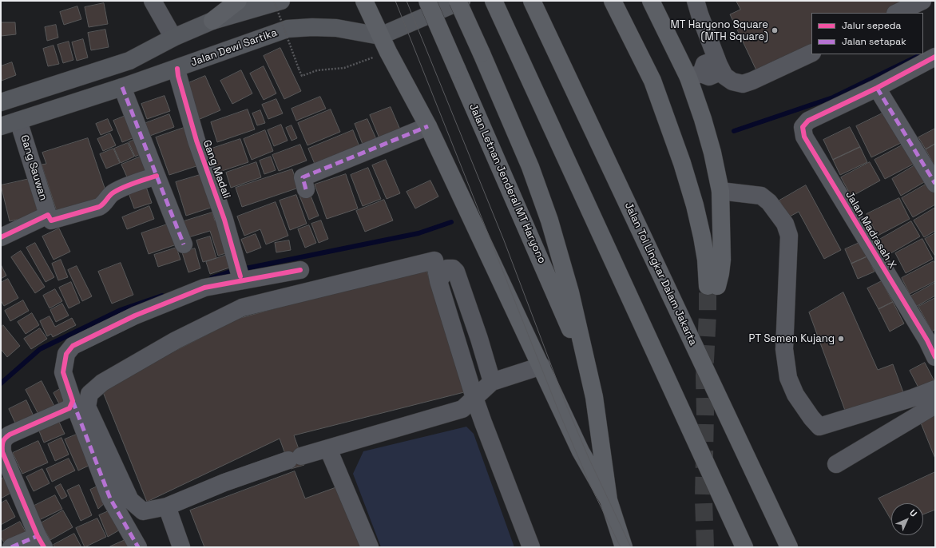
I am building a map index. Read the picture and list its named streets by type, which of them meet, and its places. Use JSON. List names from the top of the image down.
{
  "streets": {
    "highway": ["Jalan Letnan Jenderal MT Haryono", "Jalan Tol Lingkar Dalam Jakarta"],
    "main road": ["Jalan Dewi Sartika"],
    "street": ["Gang Sauwan", "Gang Madali", "Jalan Madrasah X"]
  },
  "crossings": [
    ["Jalan Dewi Sartika", "Gang Sauwan"],
    ["Jalan Dewi Sartika", "Gang Madali"]
  ],
  "places": ["MT Haryono Square (MTH Square)", "PT Semen Kujang"],
  "legend": ["Jalur sepeda", "Jalan setapak"],
  "north": "top right"
}
